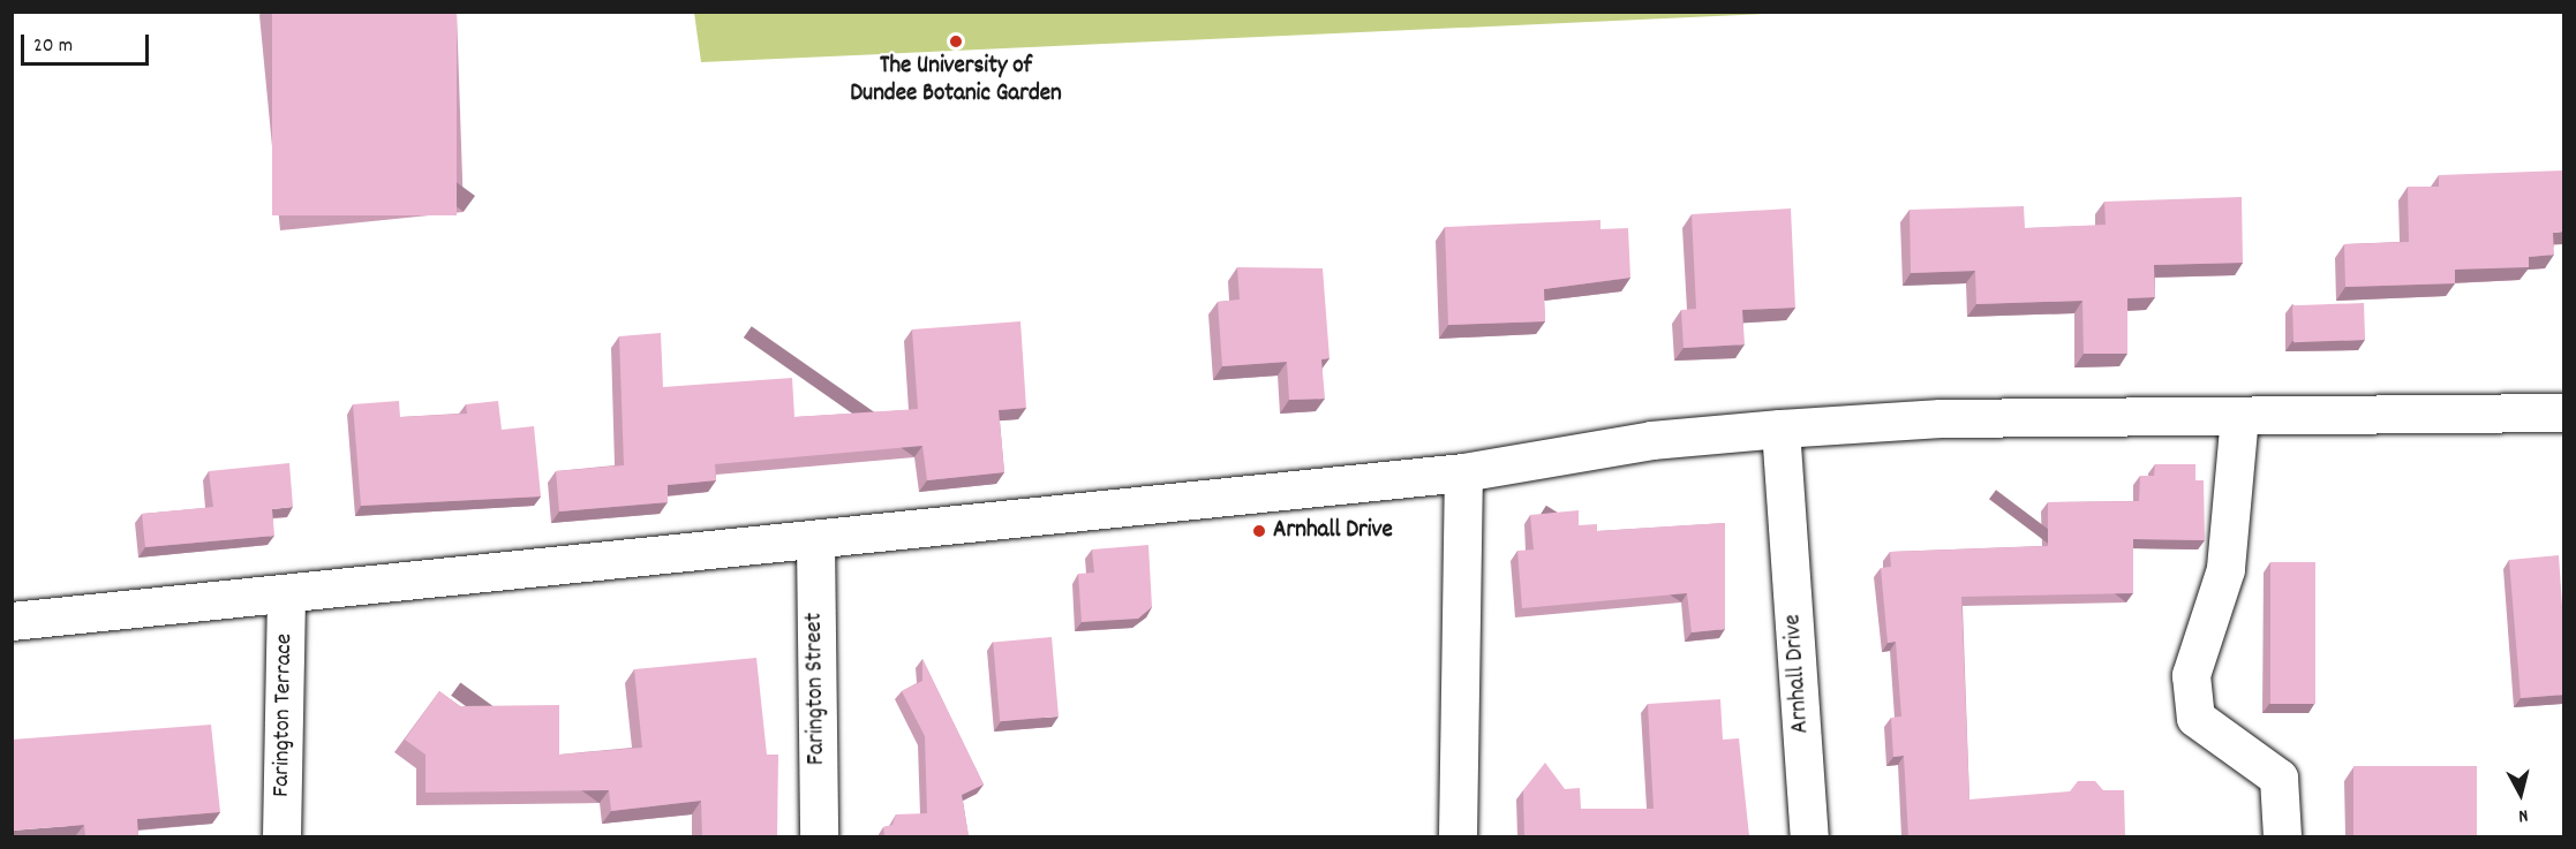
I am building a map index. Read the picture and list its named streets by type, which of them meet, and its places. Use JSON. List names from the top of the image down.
{
  "streets": {
    "street": ["Arnhall Drive", "Farington Street", "Farington Terrace"]
  },
  "places": ["The University of Dundee Botanic Garden", "Arnhall Drive"],
  "scale_bar": "20 m",
  "north": "bottom"
}
